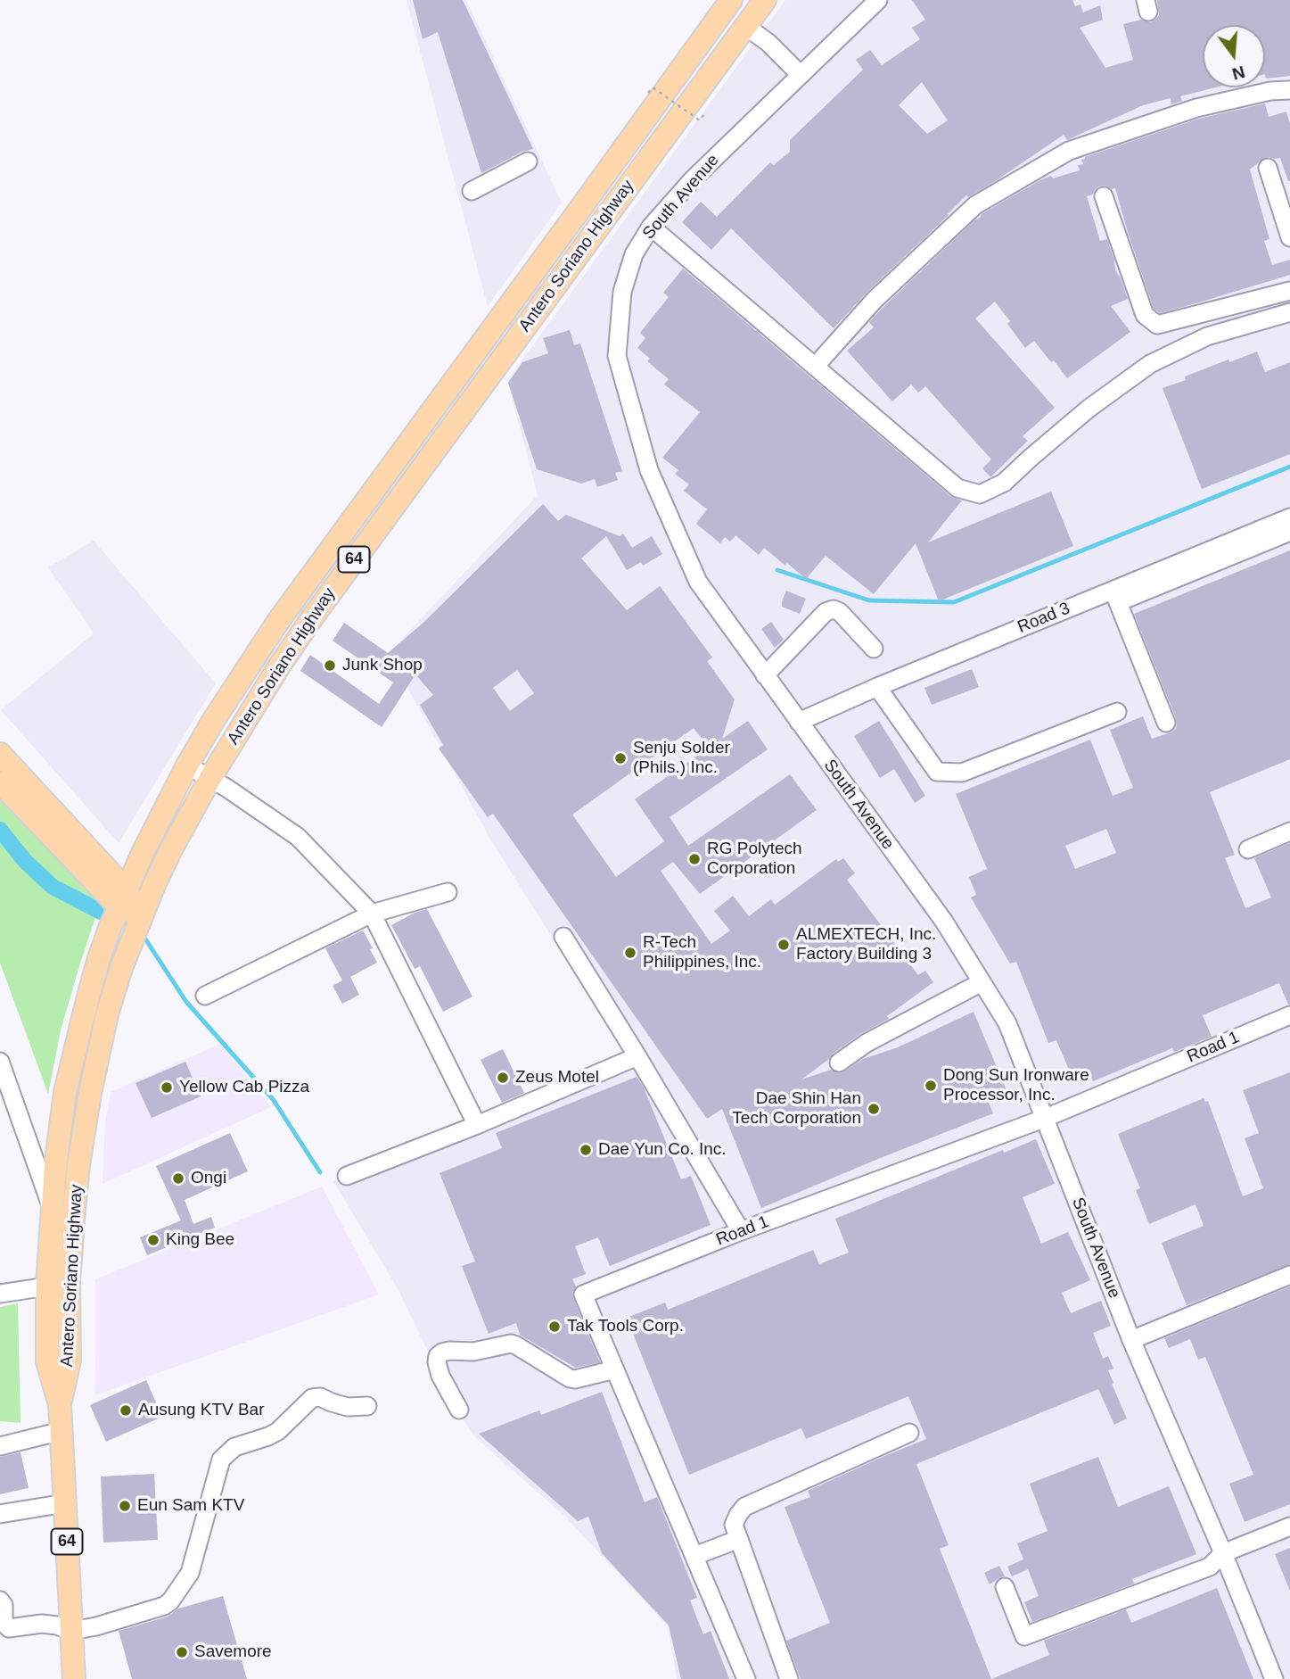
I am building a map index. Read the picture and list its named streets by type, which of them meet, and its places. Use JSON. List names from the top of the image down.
{
  "streets": {
    "main road": ["Antero Soriano Highway", "64"],
    "street": ["South Avenue", "Road 3", "Road 1"]
  },
  "crossings": [
    ["South Avenue", "Road 3"],
    ["South Avenue", "Road 1"]
  ],
  "places": [
    "Junk Shop",
    "Senju Solder (Phils.) Inc.",
    "RG Polytech Corporation",
    "ALMEXTECH, Inc. Factory Building 3",
    "R-Tech Philippines, Inc.",
    "Zeus Motel",
    "Dong Sun Ironware Processor, Inc.",
    "Yellow Cab Pizza",
    "Dae Shin Han Tech Corporation",
    "Dae Yun Co. Inc.",
    "Ongi",
    "King Bee",
    "Tak Tools Corp.",
    "Ausung KTV Bar",
    "Eun Sam KTV",
    "Savemore"
  ],
  "north": "bottom"
}
